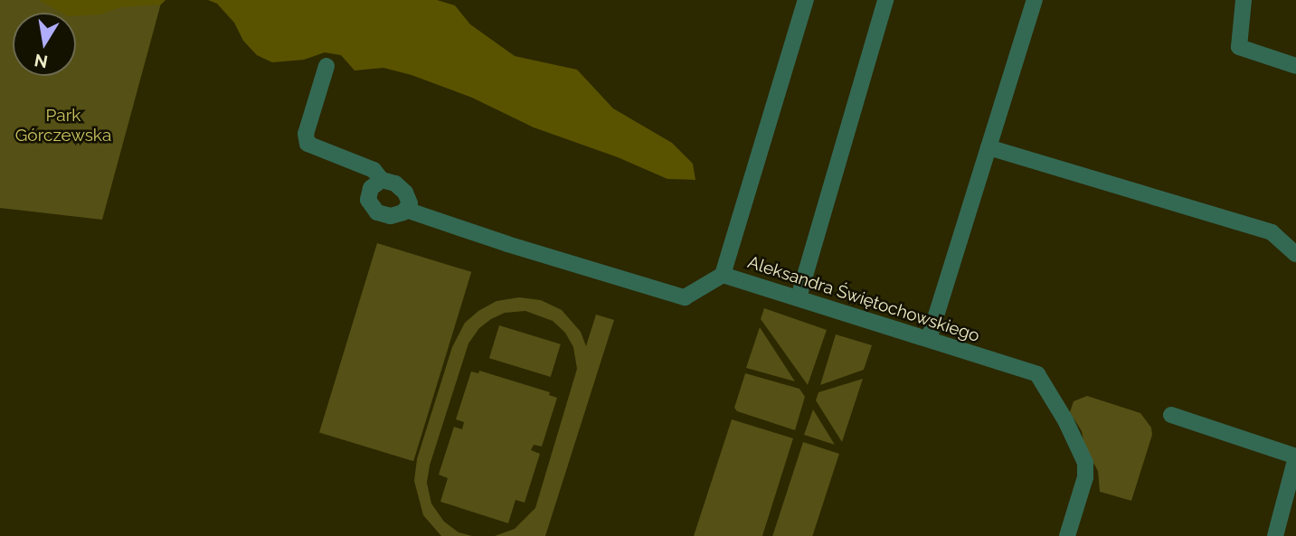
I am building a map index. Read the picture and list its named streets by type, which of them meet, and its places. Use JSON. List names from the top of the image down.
{
  "streets": {
    "street": ["Aleksandra Świętochowskiego"]
  },
  "parks": ["Park Górczewska"],
  "north": "bottom"
}
